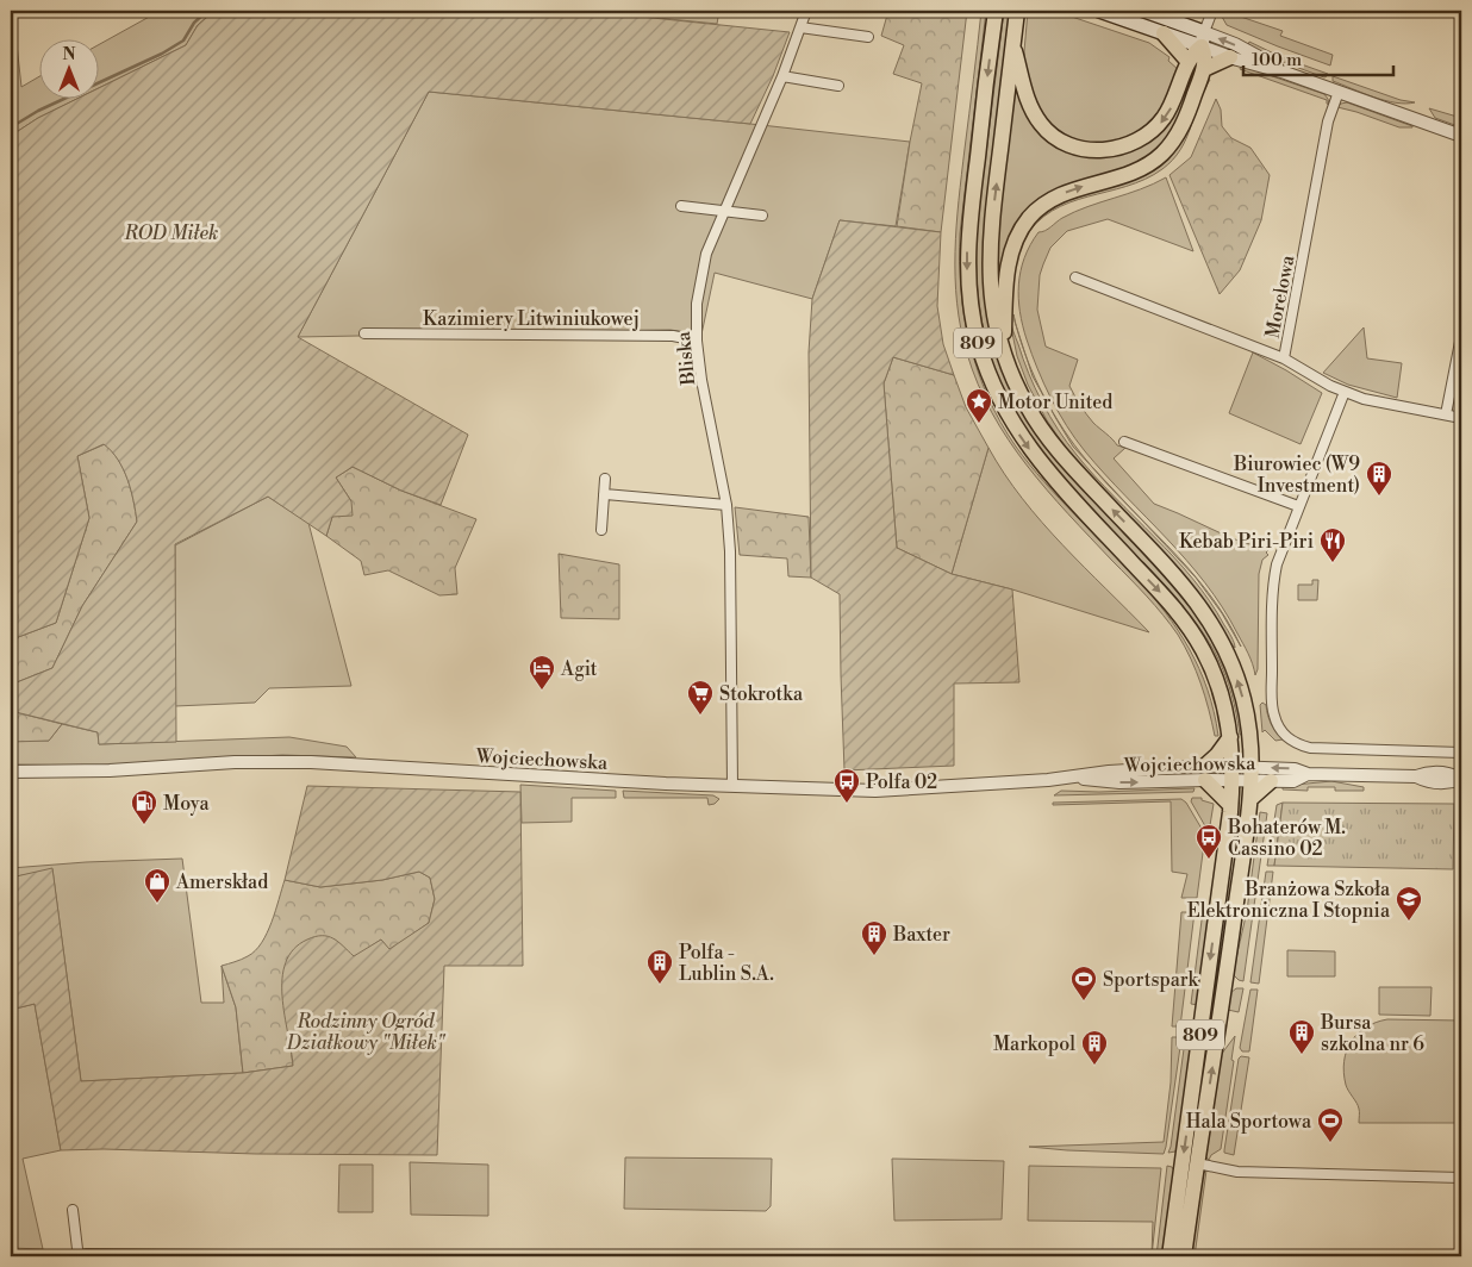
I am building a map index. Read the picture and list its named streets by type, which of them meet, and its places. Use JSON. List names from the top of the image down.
{
  "streets": {
    "main road": ["809"],
    "street": [
      "Morelowa",
      "Kazimiery Litwiniukowej",
      "Bliska",
      "Wojciechowska"
    ]
  },
  "crossings": [
    ["Kazimiery Litwiniukowej", "Bliska"],
    ["809", "Wojciechowska"],
    ["Bliska", "Wojciechowska"]
  ],
  "parks": ["ROD Miłek", "Rodzinny Ogród Działkowy \"Miłek\""],
  "places": {
    "place": ["Motor United"],
    "building": [
      "Biurowiec (W9 Investment)",
      "Baxter",
      "Polfa - Lublin S.A.",
      "Bursa szkolna nr 6",
      "Markopol"
    ],
    "restaurant": ["Kebab Piri-Piri"],
    "hotel": ["Agit"],
    "supermarket": ["Stokrotka"],
    "bus stop": ["Polfa 02", "Bohaterów M. Cassino 02"],
    "fuel station": ["Moya"],
    "shop": ["Amerskład"],
    "school or university": ["Branżowa Szkoła Elektroniczna I Stopnia"],
    "sports": ["Sportspark", "Hala Sportowa"]
  },
  "scale_bar": "100 m",
  "north": "top"
}
